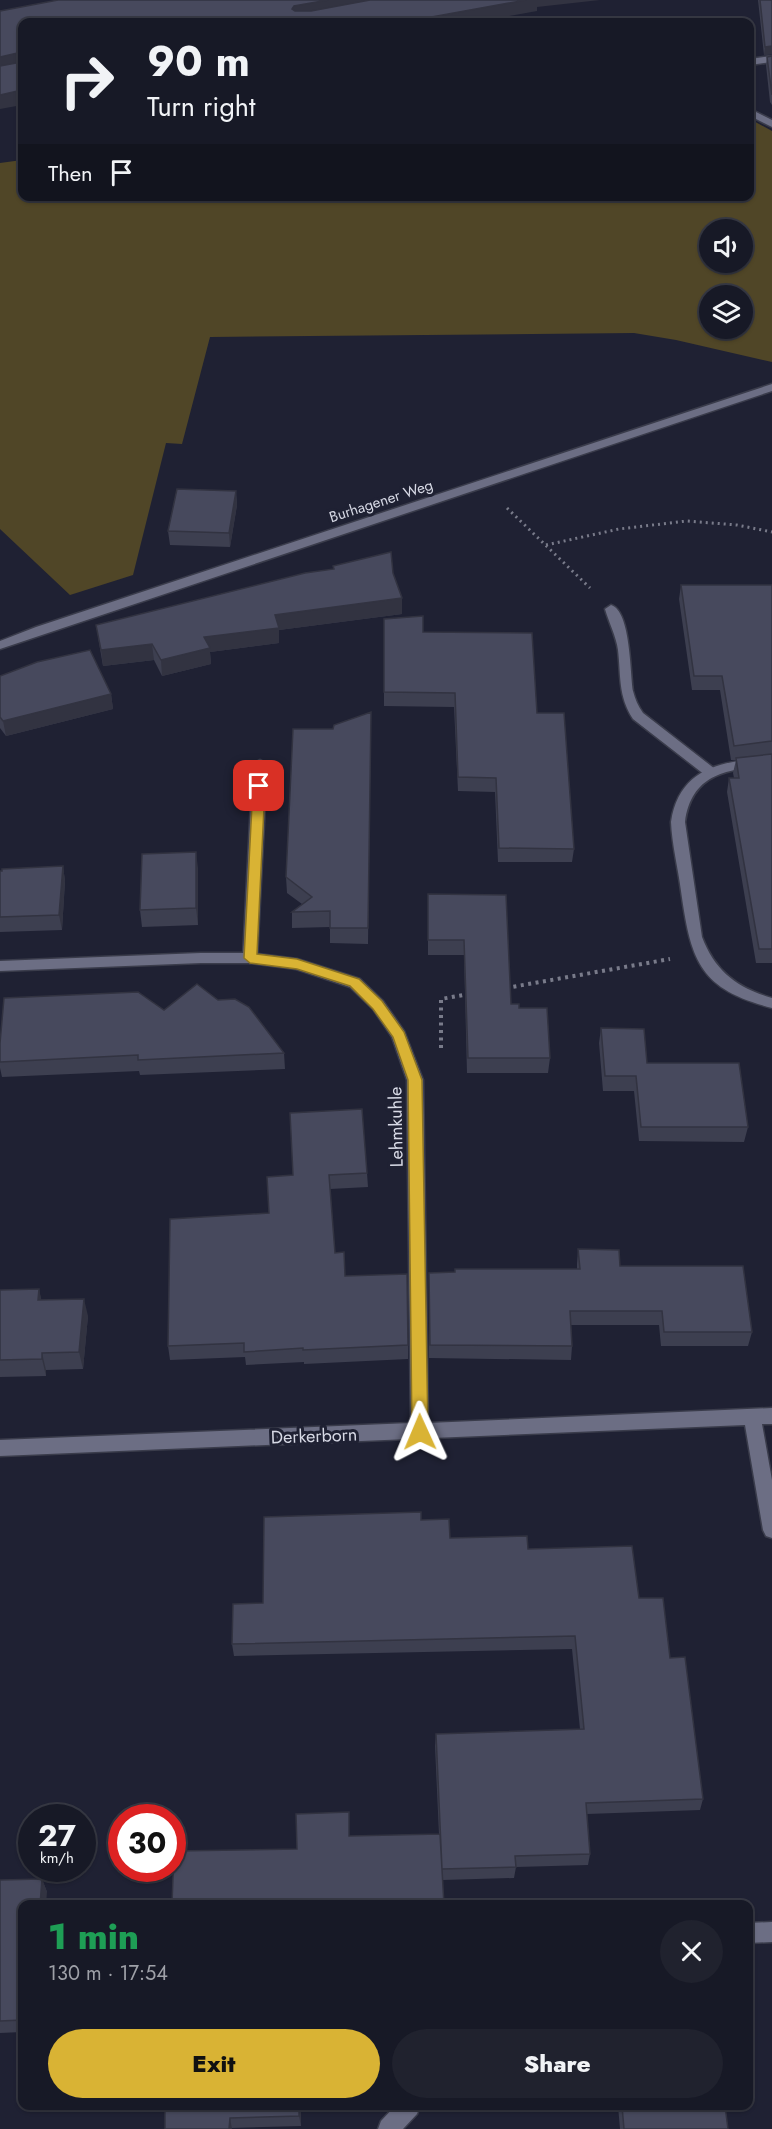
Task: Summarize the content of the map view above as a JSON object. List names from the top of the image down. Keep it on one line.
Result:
{"streets":{"street":["Burhagener Weg","Lehmkuhle","Derkerborn"]},"crossings":[["Lehmkuhle","Derkerborn"]],"page":{"turn":["90 m","Turn right"],"then":"Then","speed":"27 km/h","limit":"30","heading":["1 min","130 m · 17:54"],"buttons":["Exit","Share"]}}
